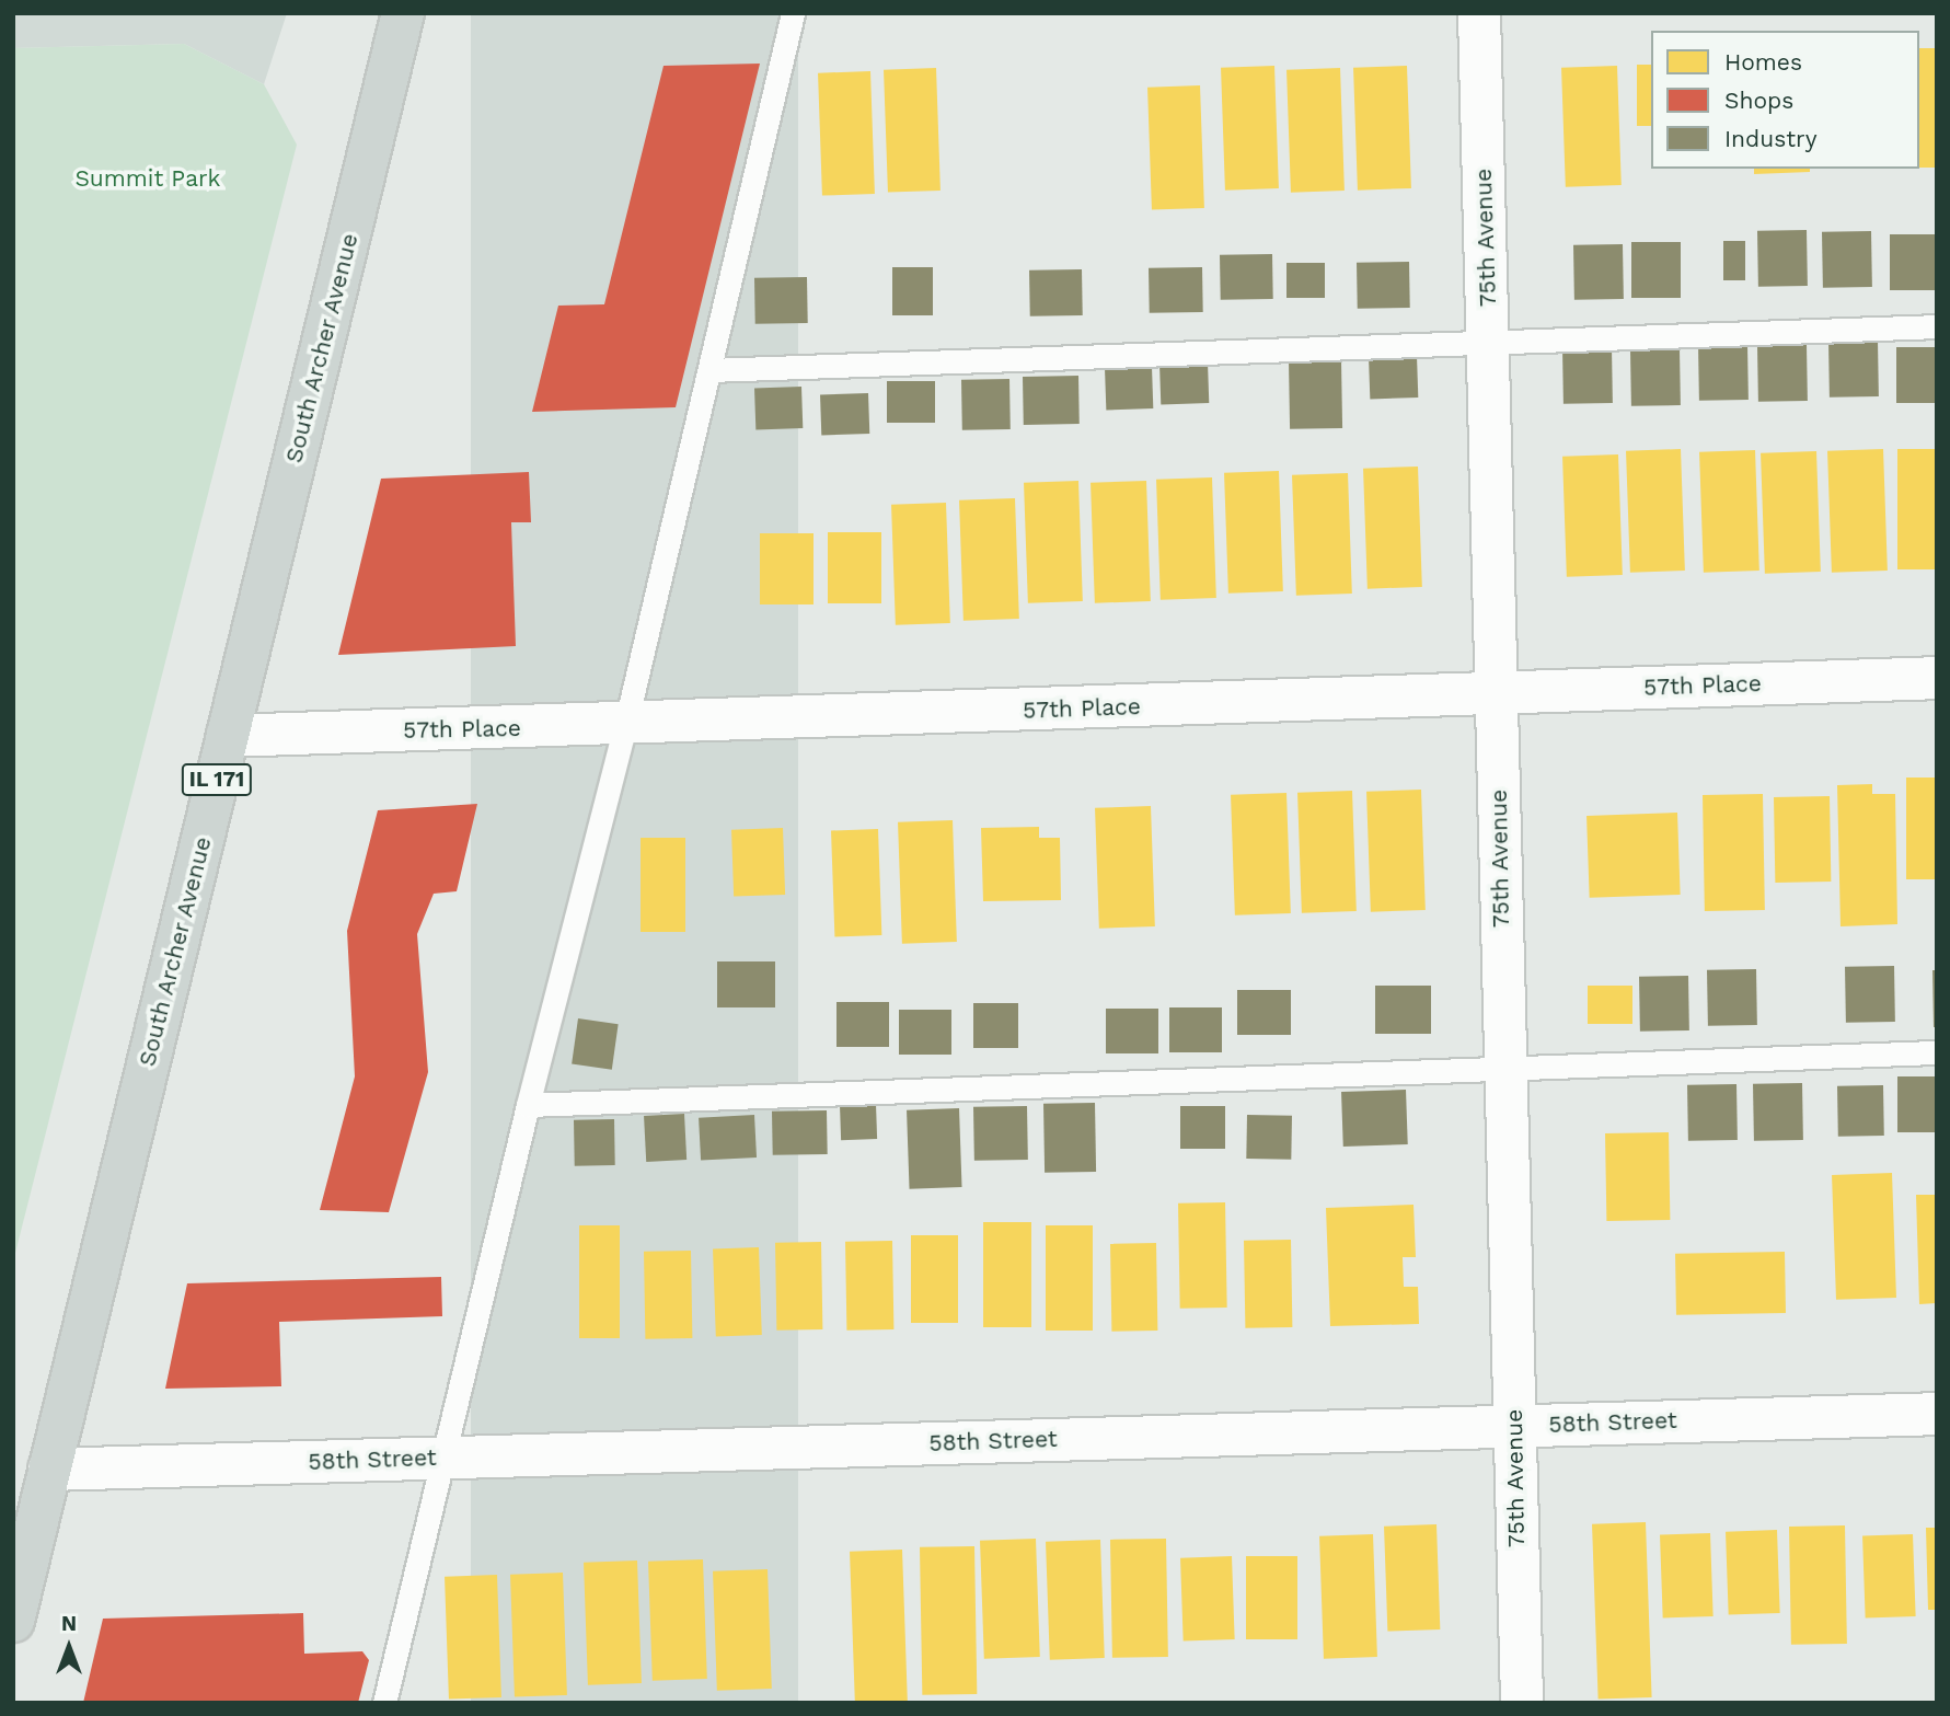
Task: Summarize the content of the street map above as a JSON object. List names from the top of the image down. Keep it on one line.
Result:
{"streets":{"main road":["South Archer Avenue","IL 171"],"street":["75th Avenue","57th Place","58th Street"]},"crossings":[["75th Avenue","57th Place"],["75th Avenue","58th Street"],["South Archer Avenue","57th Place"],["South Archer Avenue","58th Street"]],"parks":["Summit Park"],"legend":["Homes","Shops","Industry"],"north":"top"}
